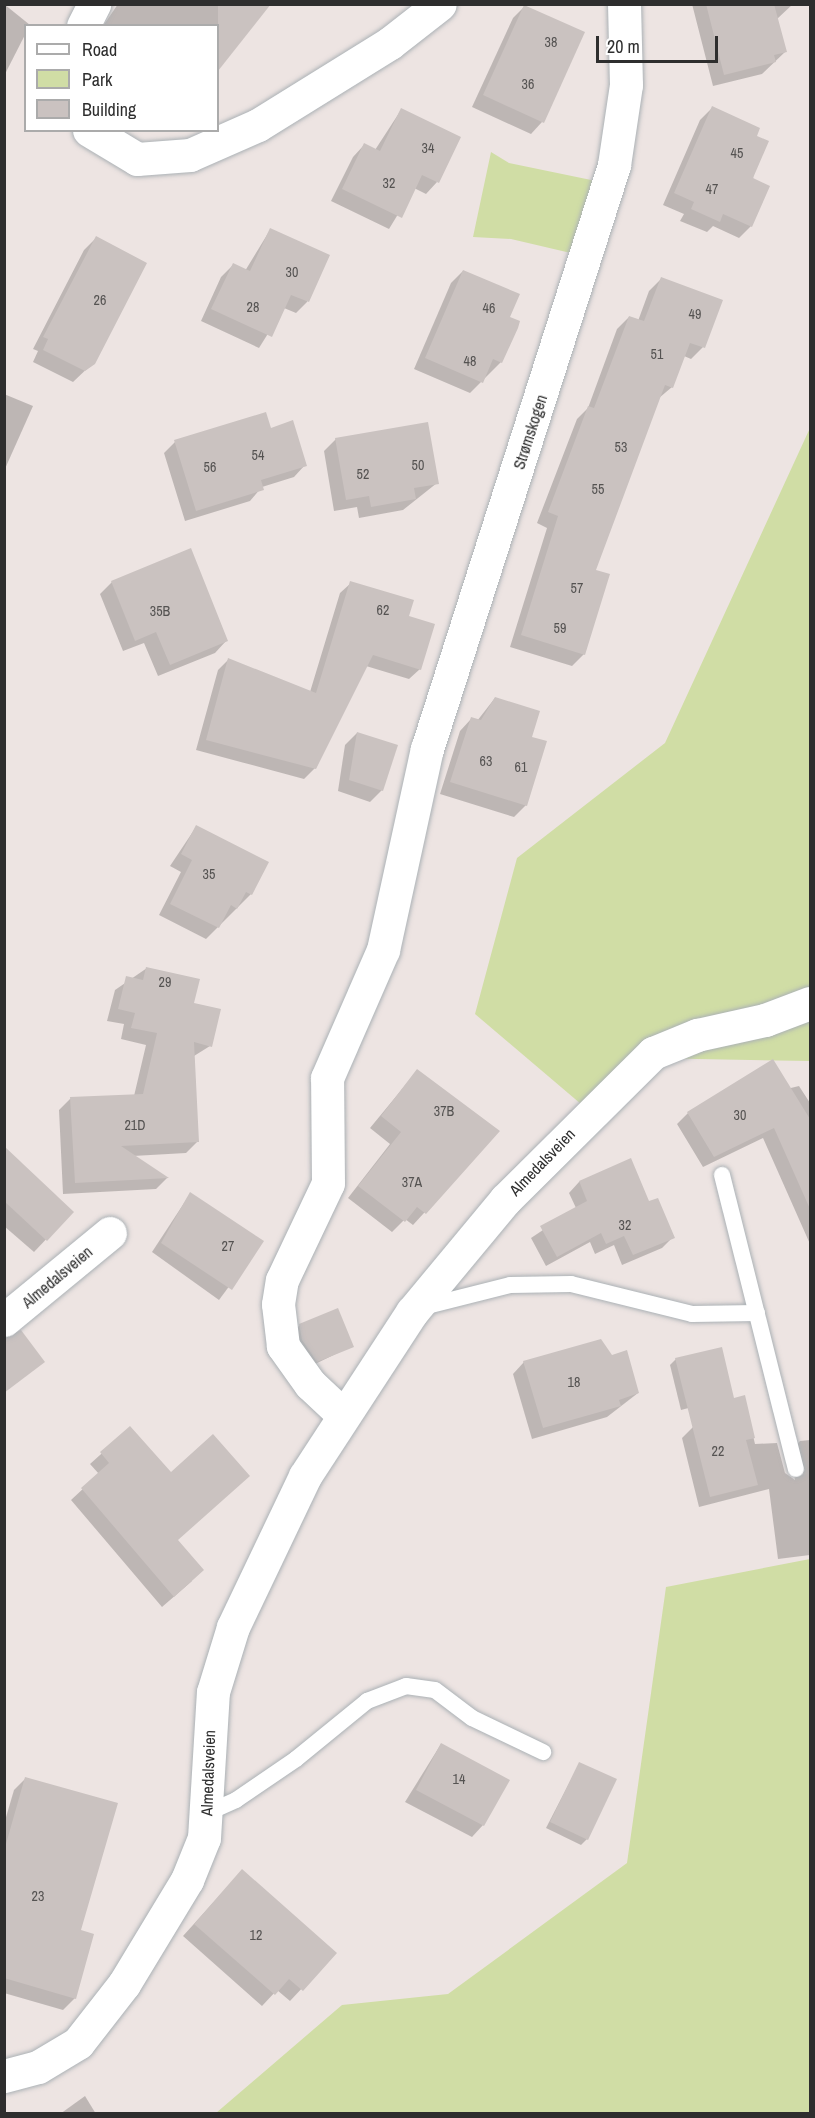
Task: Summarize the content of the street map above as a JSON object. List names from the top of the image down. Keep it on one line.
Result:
{"streets":{"street":["Strømskogen","Almedalsveien"]},"crossings":[["Strømskogen","Almedalsveien"]],"house_numbers":["38","36","34","45","32","47","30","26","28","46","49","51","48","53","54","50","56","52","55","57","62","35B","59","63","61","35","29","37B","30","21D","37A","32","27","18","22","14","23","12"],"legend":["Road","Park","Building"],"scale_bar":"20 m"}
